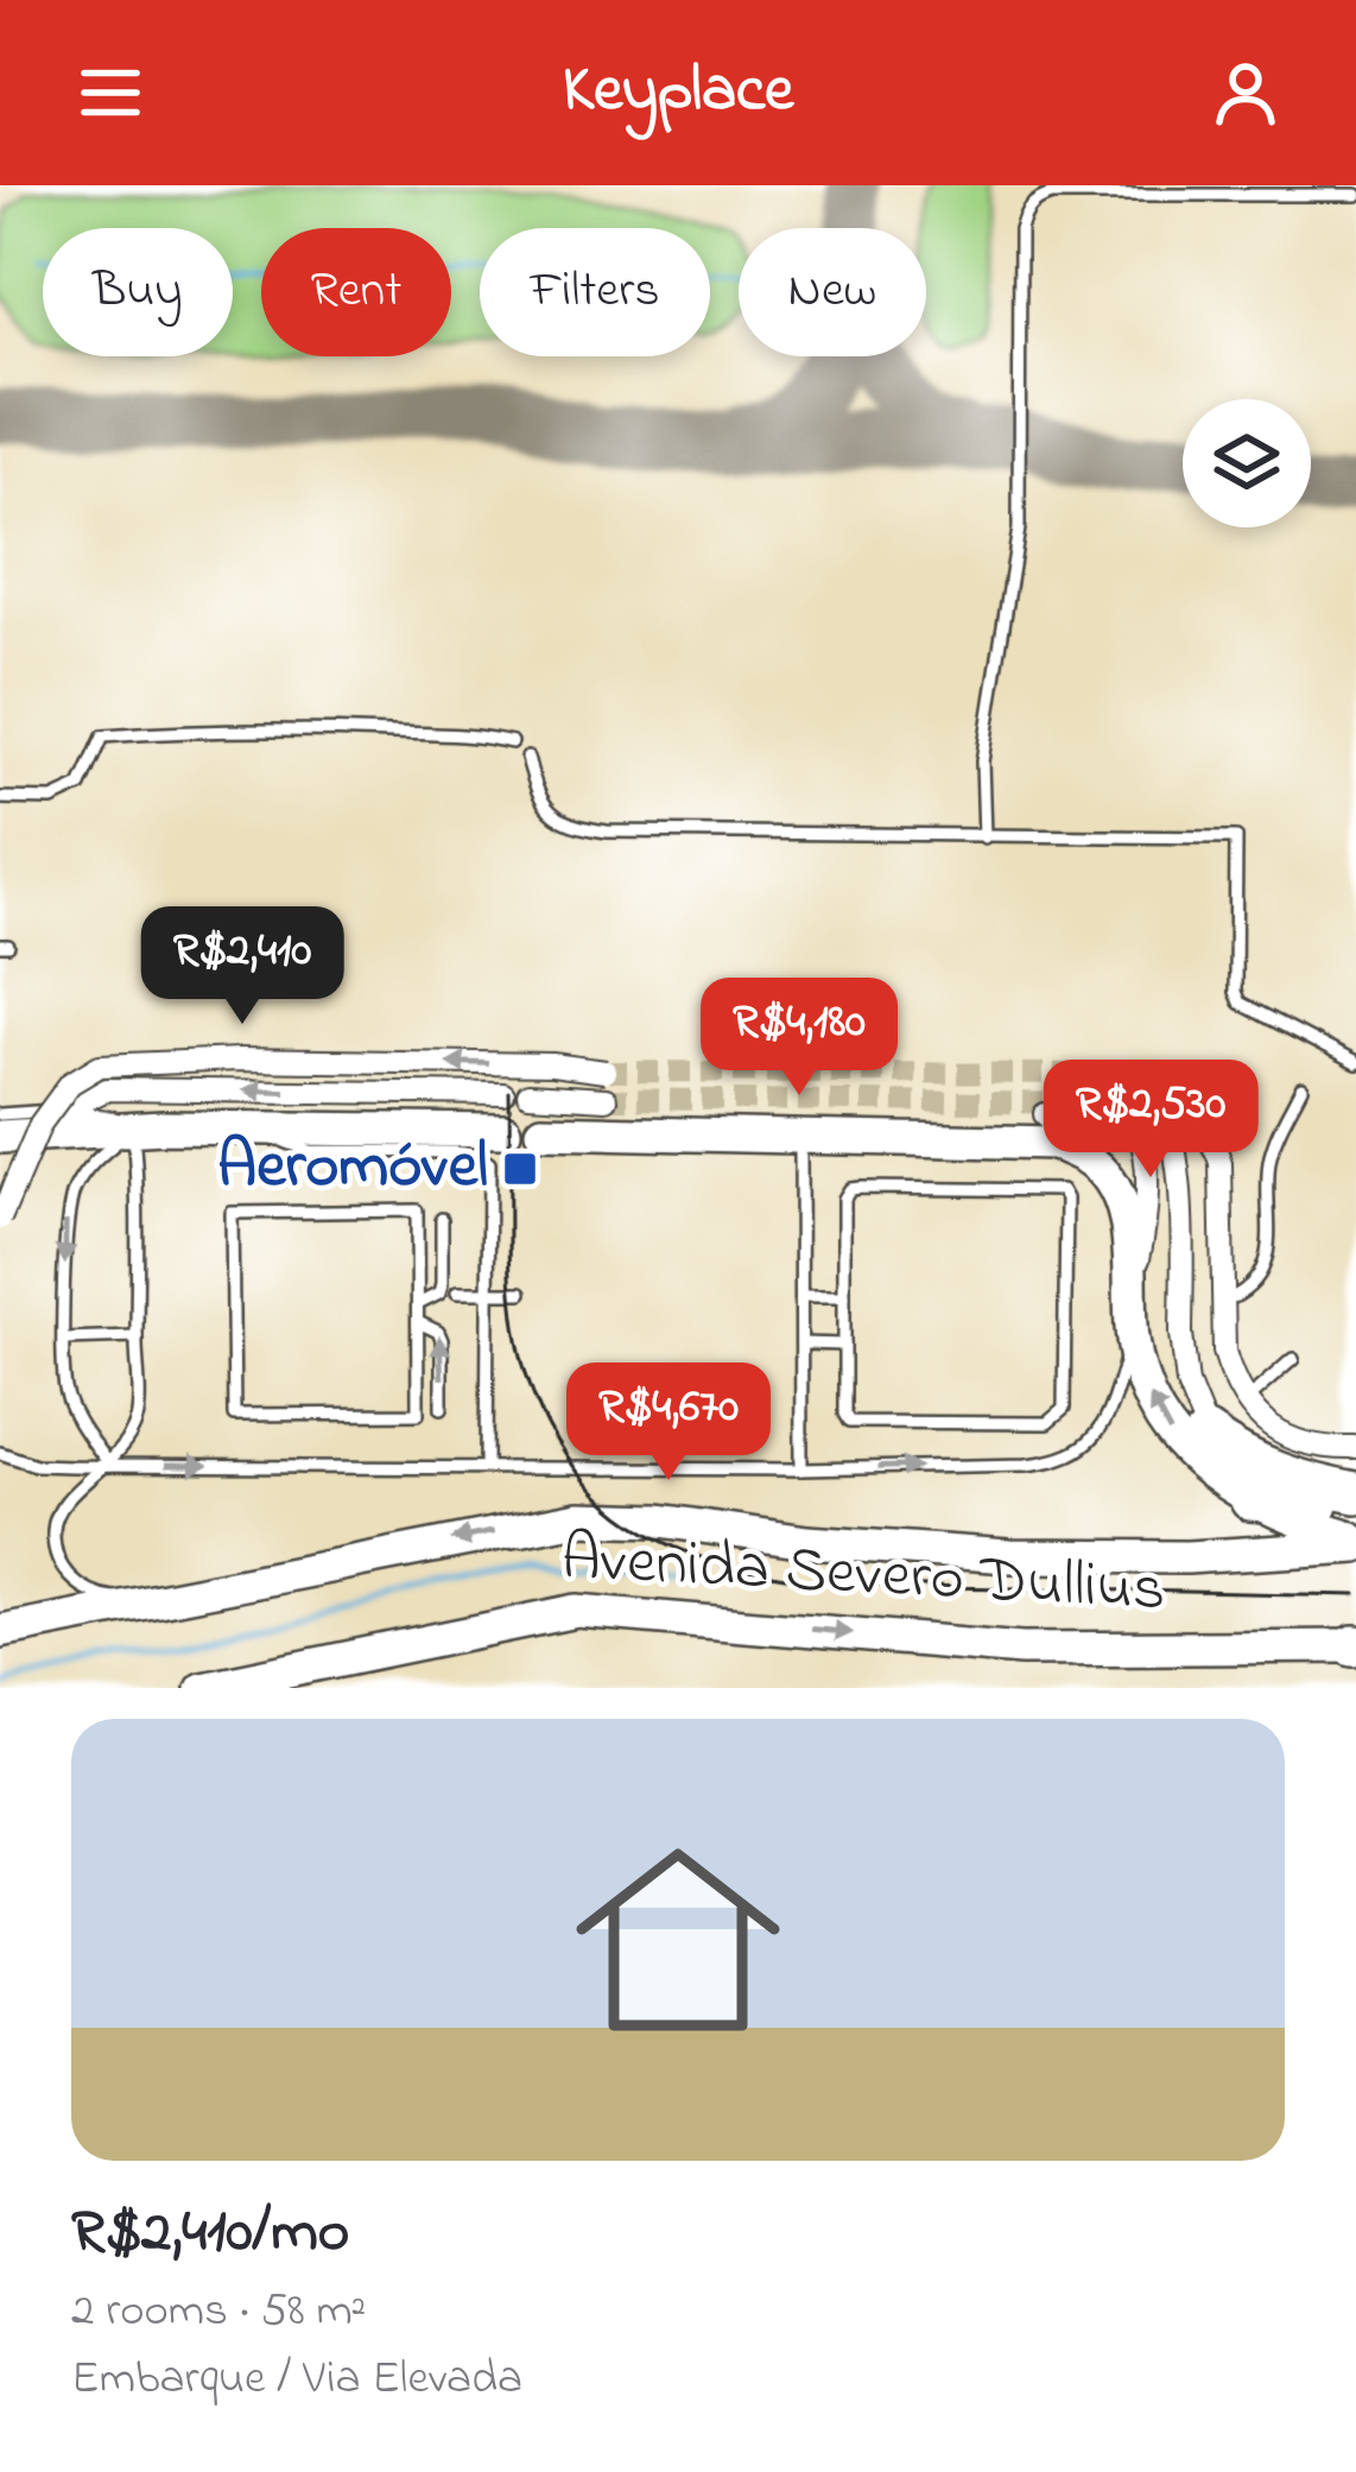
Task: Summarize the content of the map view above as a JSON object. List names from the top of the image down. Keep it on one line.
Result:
{"streets":{"main road":["Avenida Severo Dullius"]},"places":{"transit":["Aeromóvel"]},"page":{"header":"Keyplace","chip":["Buy","Rent","Filters","New"],"price":["R$2,410","R$4,180","R$2,530","R$4,670"],"list":[{"name":"R$2,410/mo","note":"2 rooms · 58 m² · Embarque / Via Elevada"}]}}
